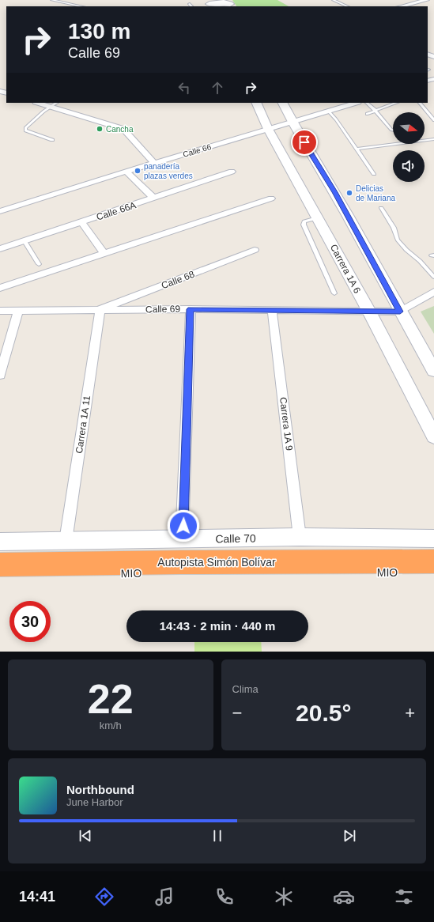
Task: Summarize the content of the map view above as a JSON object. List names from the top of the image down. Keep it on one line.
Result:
{"streets":{"highway":["Autopista Simón Bolívar"],"street":["Calle 66","Calle 66A","Carrera 1A 6","Calle 68","Calle 69","Carrera 1A 9","Carrera 1A 11","Calle 70"]},"crossings":[["Calle 66","Carrera 1A 6"],["Carrera 1A 6","Calle 69"],["Calle 68","Calle 69"],["Calle 68","Carrera 1A 11"],["Calle 69","Carrera 1A 9"],["Calle 69","Carrera 1A 11"],["Carrera 1A 9","Calle 70"],["Carrera 1A 11","Calle 70"]],"places":["Cancha","panadería plazas verdes","Delicias de Mariana"],"north":"right","page":{"turn":["130 m","Calle 69"],"limit":"30","trip":"14:43 · 2 min · 440 m","tile":[["22","km/h"],"Clima"],"heat":["−","20.5°","+"],"song":["Northbound","June Harbor"],"tabs":"14:41"}}
